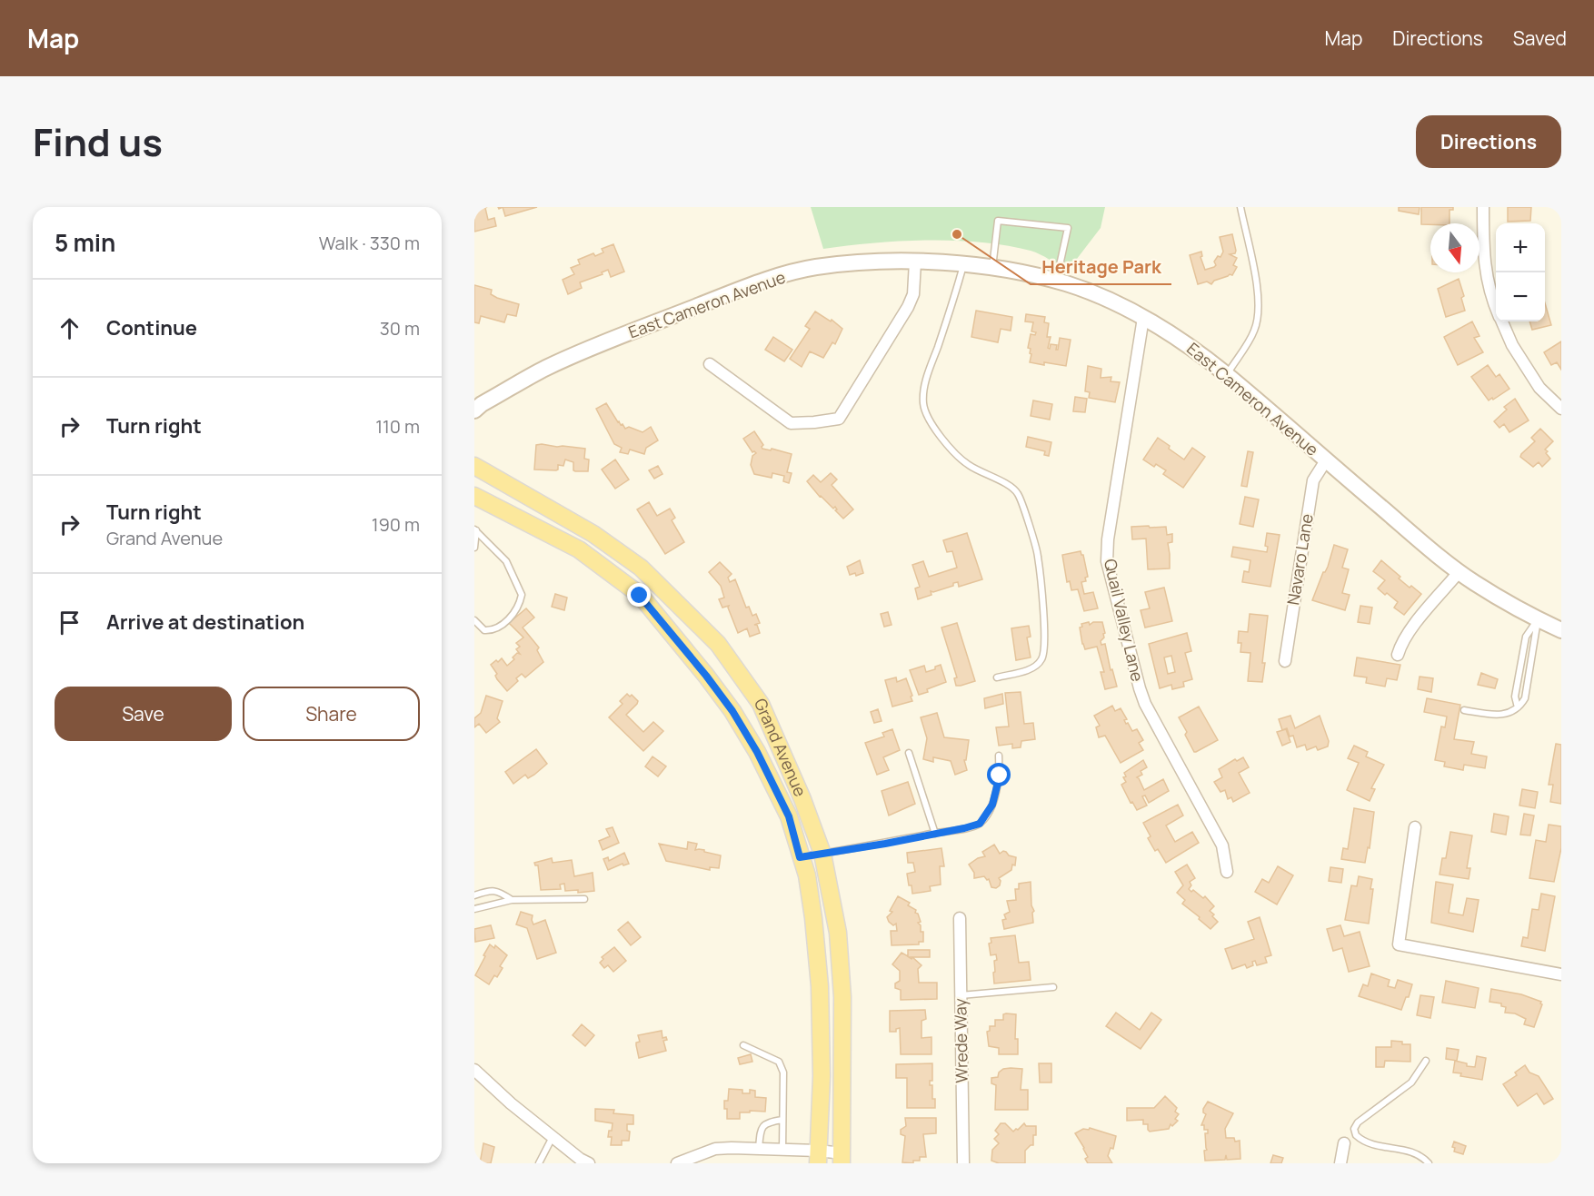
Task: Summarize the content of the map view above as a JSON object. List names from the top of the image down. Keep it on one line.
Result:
{"streets":{"main road":["East Cameron Avenue","Grand Avenue"],"street":["Navaro Lane","Quail Valley Lane","Wrede Way"]},"crossings":[["East Cameron Avenue","Navaro Lane"],["East Cameron Avenue","Quail Valley Lane"]],"places":["Heritage Park"],"north":"bottom","page":{"header":"Map","nav":["Map","Directions","Saved"],"title":"Find us","buttons":["Directions",["Save","Share"]],"heading":["5 min","Walk · 330 m"],"map_buttons":["+","−"],"list":[["Continue","30 m"],["Turn right","110 m"],["Turn right","Grand Avenue","190 m"],"Arrive at destination"]}}
